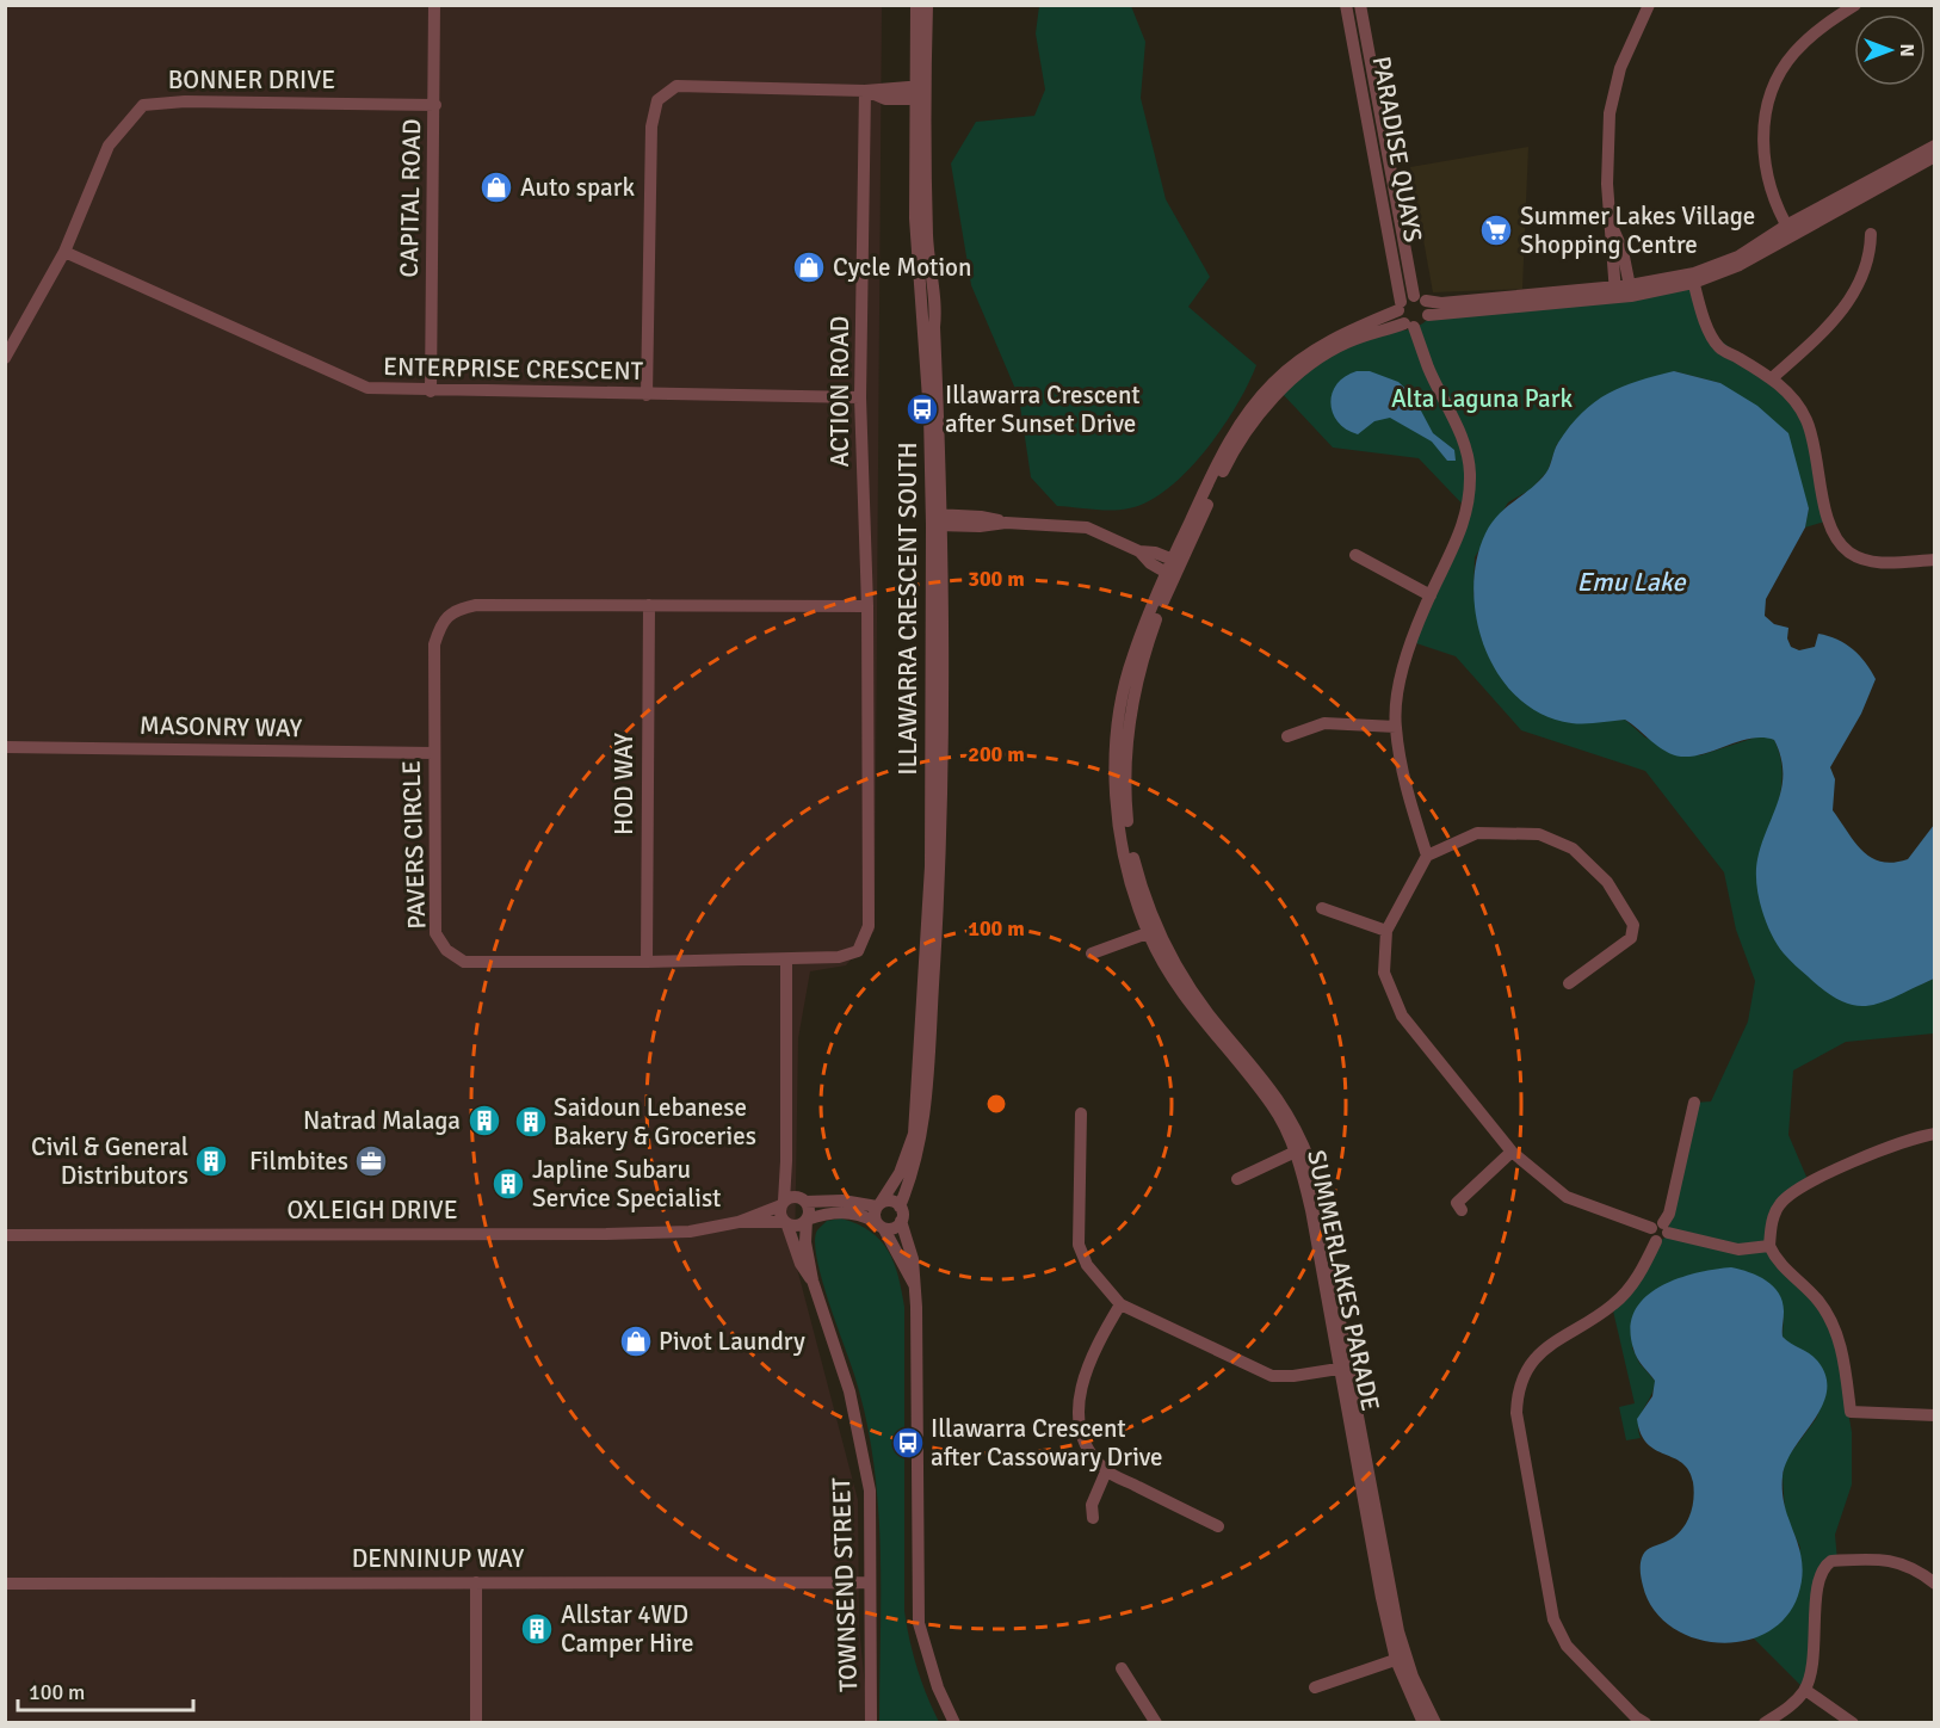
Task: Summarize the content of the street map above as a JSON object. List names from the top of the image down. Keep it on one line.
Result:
{"streets":{"street":["BONNER DRIVE","PARADISE QUAYS","CAPITAL ROAD","ENTERPRISE CRESCENT","ACTION ROAD","ILLAWARRA CRESCENT SOUTH","MASONRY WAY","HOD WAY","PAVERS CIRCLE","OXLEIGH DRIVE","SUMMERLAKES PARADE","DENNINUP WAY","TOWNSEND STREET"]},"crossings":[["BONNER DRIVE","CAPITAL ROAD"],["BONNER DRIVE","ENTERPRISE CRESCENT"],["PARADISE QUAYS","SUMMERLAKES PARADE"],["CAPITAL ROAD","ENTERPRISE CRESCENT"],["ENTERPRISE CRESCENT","ACTION ROAD"],["ACTION ROAD","PAVERS CIRCLE"],["MASONRY WAY","PAVERS CIRCLE"],["HOD WAY","PAVERS CIRCLE"],["OXLEIGH DRIVE","TOWNSEND STREET"],["DENNINUP WAY","TOWNSEND STREET"]],"water":["Emu Lake"],"parks":["Alta Laguna Park"],"places":{"shop":["Auto spark","Cycle Motion","Pivot Laundry"],"supermarket":["Summer Lakes Village Shopping Centre"],"bus stop":["Illawarra Crescent after Sunset Drive","Illawarra Crescent after Cassowary Drive"],"building":["Natrad Malaga","Saidoun Lebanese Bakery & Groceries","Civil & General Distributors","Japline Subaru Service Specialist","Allstar 4WD Camper Hire"],"office":["Filmbites"]},"scale_bar":"100 m","north":"right","rings":["300 m","200 m","100 m"]}
